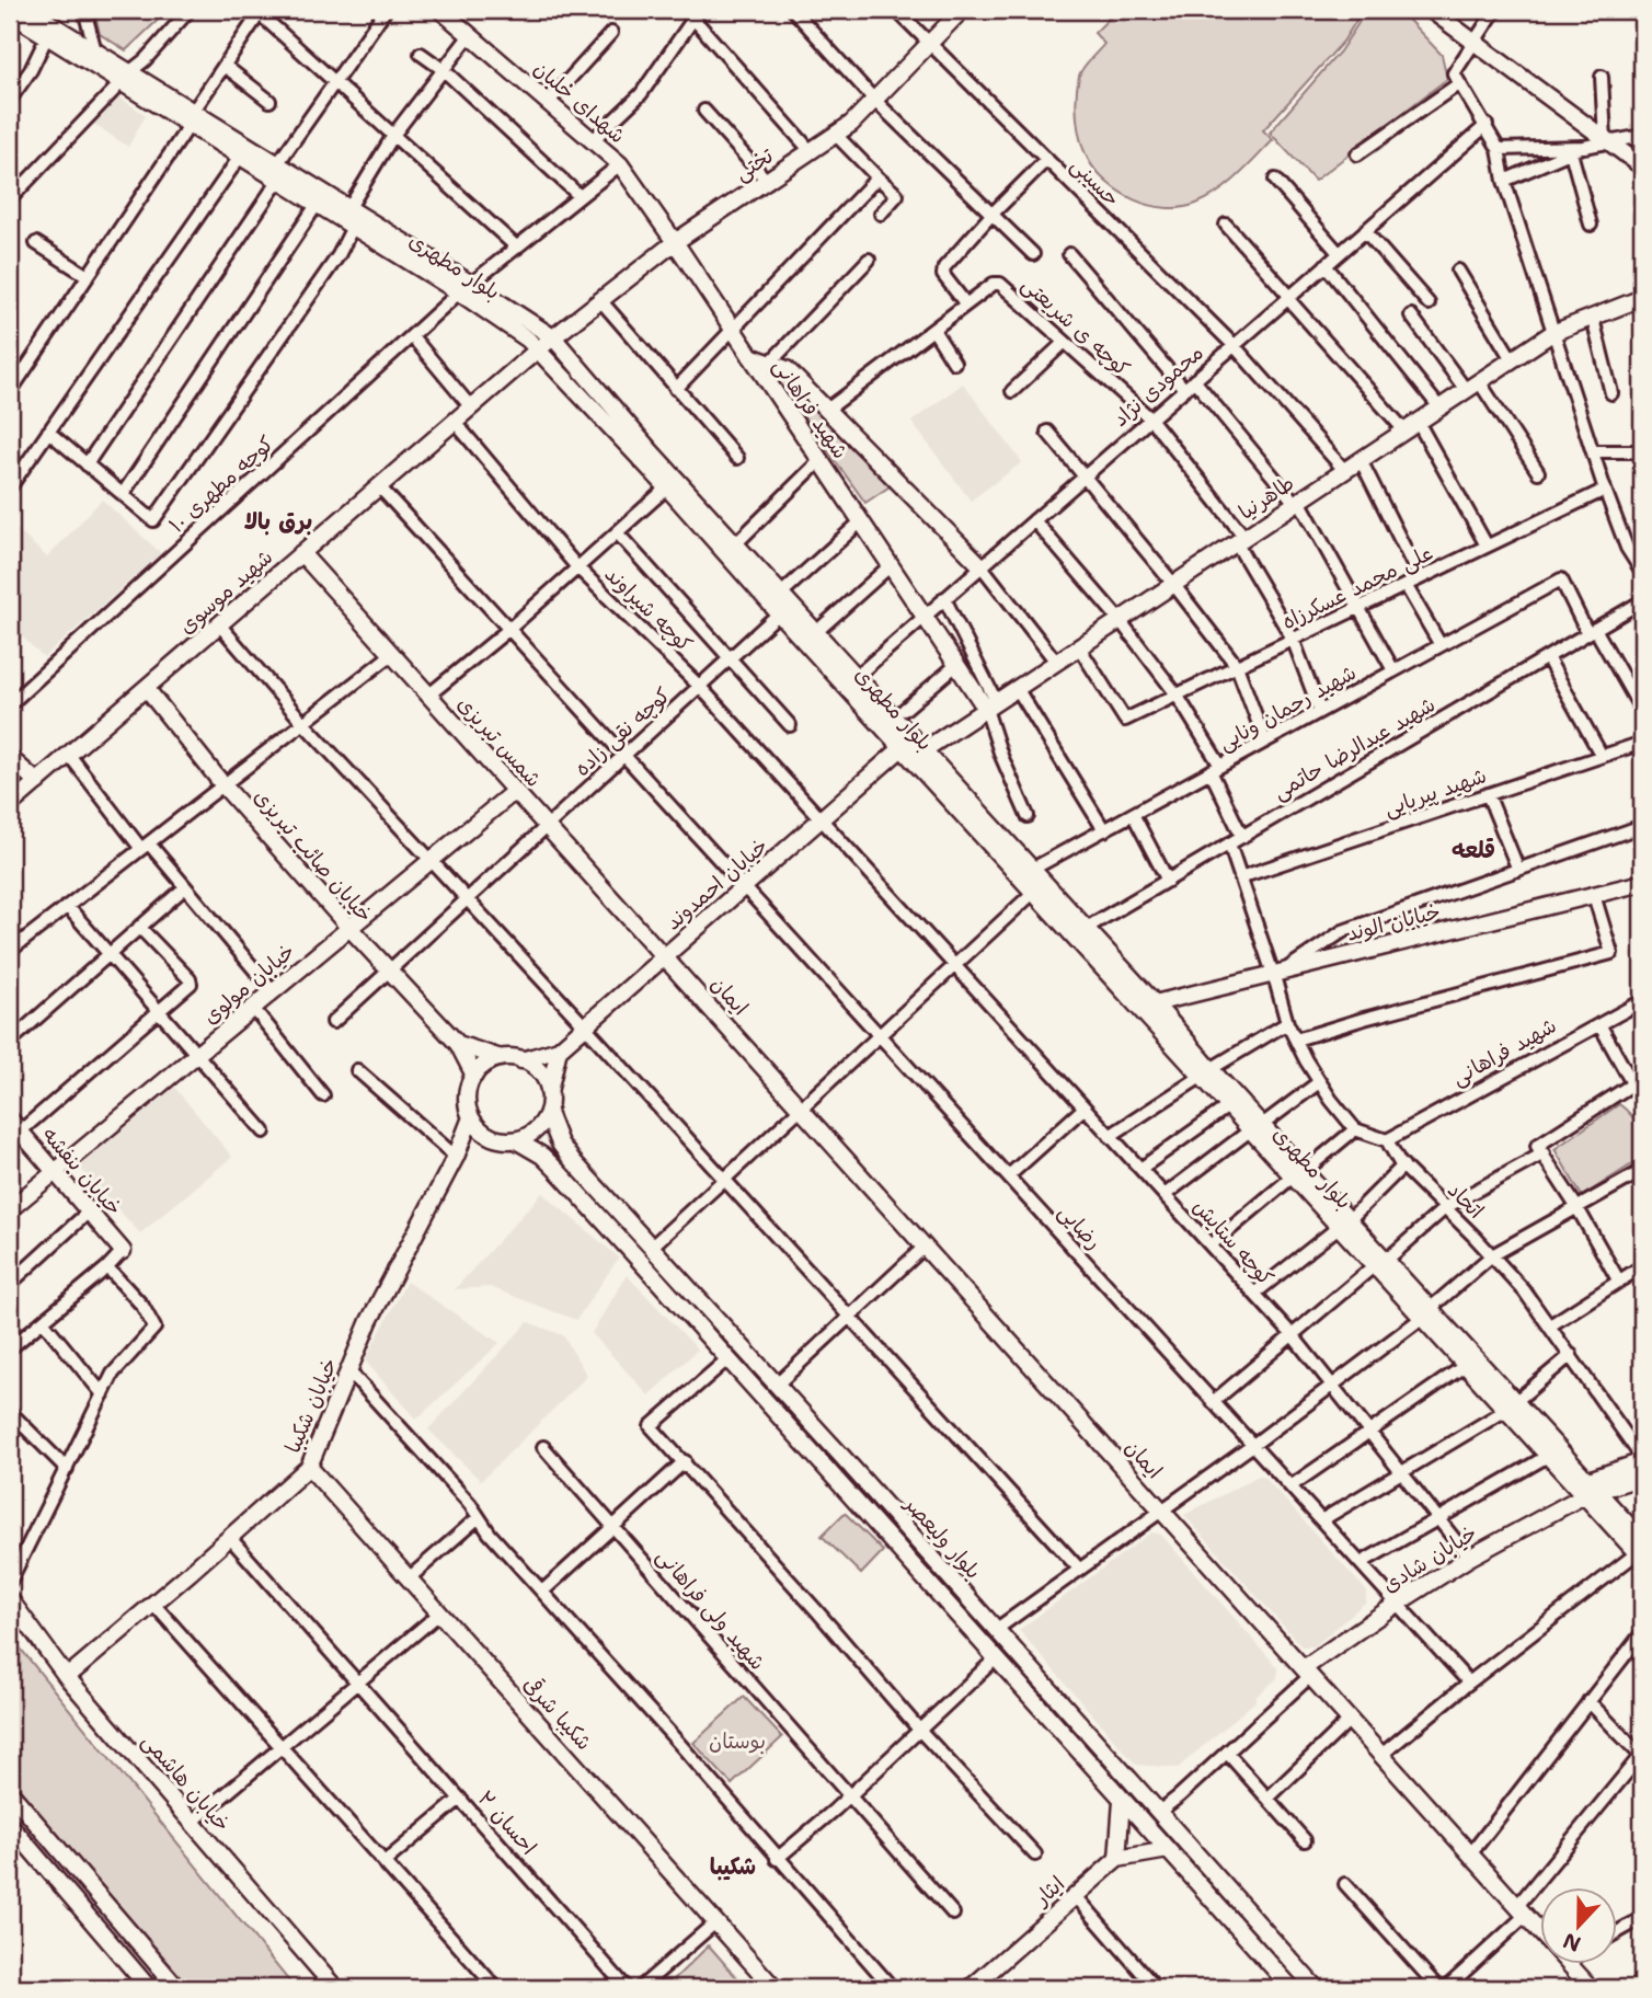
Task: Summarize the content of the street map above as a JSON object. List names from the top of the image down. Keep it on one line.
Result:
{"streets":{"main road":["شهدای خلبان","تختی","بلوار مطهری","شهید فراهانی","طاهرنیا","شهید موسوی","شمس تبریزی","خیابان صائب تبریزی","خیابان احمدوند","خیابان الوند","خیابان مولوی","ایمان","خیابان بنفشه","خیابان شکیبا","بلوار ولیعصر","خیابان شادی","شکیبا شرقی","خیابان هاشمی","ایثار"],"street":["حسینی","کوچه ی شریعتی","محمودی نژاد","کوچه مطهری ۱۰","علی محمد عسکرزاه","کوچه شیراوند","شهید رحمان ونایی","کوچه نقی زاده","شهید عبدالرضا حاتمی","شهید پیریایی","اتحاد","رضایی","کوچه ستایش","شهید ولی فراهانی","احسان ۲"]},"crossings":[["شهدای خلبان","تختی"],["شهدای خلبان","شهید فراهانی"],["شهدای خلبان","کوچه مطهری ۱۰"],["تختی","حسینی"],["تختی","بلوار مطهری"],["تختی","شهید موسوی"],["حسینی","محمودی نژاد"],["حسینی","طاهرنیا"],["بلوار مطهری","محمودی نژاد"],["بلوار مطهری","کوچه مطهری ۱۰"],["بلوار مطهری","طاهرنیا"],["بلوار مطهری","شهید موسوی"],["بلوار مطهری","شهید رحمان ونایی"],["بلوار مطهری","کوچه نقی زاده"],["بلوار مطهری","شهید عبدالرضا حاتمی"],["بلوار مطهری","خیابان احمدوند"],["بلوار مطهری","خیابان الوند"],["بلوار مطهری","خیابان شادی"],["کوچه ی شریعتی","محمودی نژاد"],["کوچه ی شریعتی","شهید فراهانی"],["کوچه ی شریعتی","طاهرنیا"],["کوچه ی شریعتی","علی محمد عسکرزاه"],["کوچه ی شریعتی","شهید رحمان ونایی"],["محمودی نژاد","شهید فراهانی"],["شهید فراهانی","طاهرنیا"],["شهید فراهانی","اتحاد"],["طاهرنیا","علی محمد عسکرزاه"],["شهید موسوی","کوچه شیراوند"],["شهید موسوی","شمس تبریزی"],["شهید موسوی","خیابان صائب تبریزی"],["شهید موسوی","رضایی"],["کوچه شیراوند","کوچه نقی زاده"],["کوچه شیراوند","خیابان احمدوند"],["کوچه شیراوند","کوچه ستایش"],["شهید رحمان ونایی","شهید عبدالرضا حاتمی"],["کوچه نقی زاده","شمس تبریزی"],["کوچه نقی زاده","خیابان صائب تبریزی"],["کوچه نقی زاده","رضایی"],["شمس تبریزی","خیابان احمدوند"],["شمس تبریزی","خیابان مولوی"],["شمس تبریزی","ایمان"],["خیابان صائب تبریزی","خیابان مولوی"],["خیابان احمدوند","ایمان"],["خیابان احمدوند","رضایی"],["خیابان مولوی","خیابان بنفشه"],["ایمان","خیابان شادی"],["رضایی","خیابان شادی"],["کوچه ستایش","خیابان شادی"],["خیابان شکیبا","بلوار ولیعصر"],["خیابان شکیبا","شکیبا شرقی"],["خیابان شکیبا","خیابان هاشمی"],["خیابان شکیبا","احسان ۲"]],"districts":["برق بالا","قلعه","شکیبا"],"parks":["بوستان"],"north":"bottom"}
